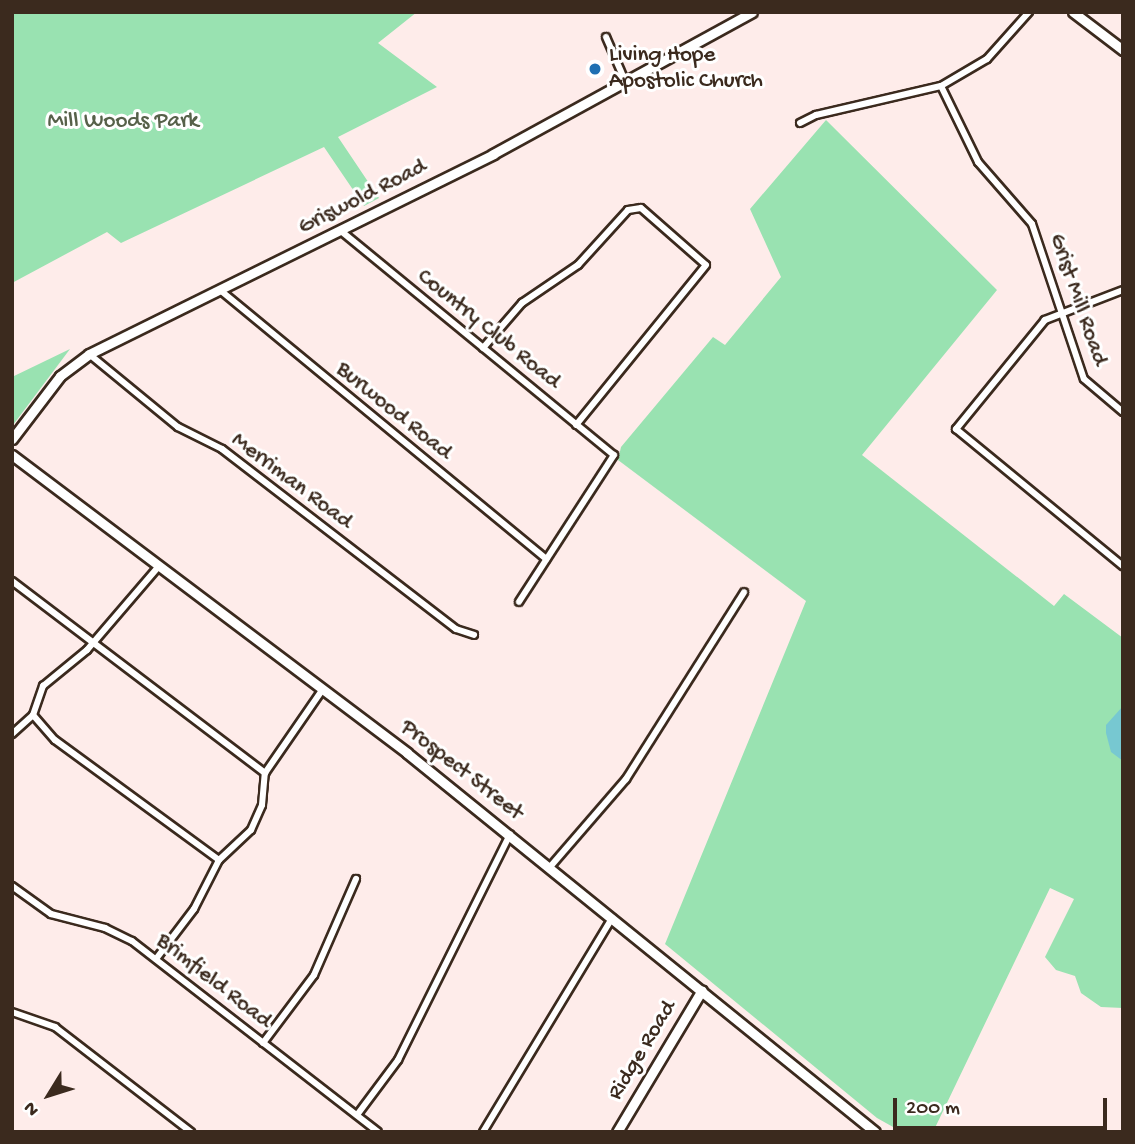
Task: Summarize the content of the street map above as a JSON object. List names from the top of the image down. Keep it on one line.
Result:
{"streets":{"main road":["Griswold Road","Prospect Street","Ridge Road"],"street":["Grist Mill Road","Country Club Road","Burwood Road","Merriman Road","Brimfield Road"]},"crossings":[["Griswold Road","Country Club Road"],["Griswold Road","Burwood Road"],["Griswold Road","Merriman Road"],["Country Club Road","Burwood Road"],["Prospect Street","Ridge Road"]],"parks":["Mill Woods Park"],"places":["Living Hope Apostolic Church"],"scale_bar":"200 m","north":"bottom left"}
